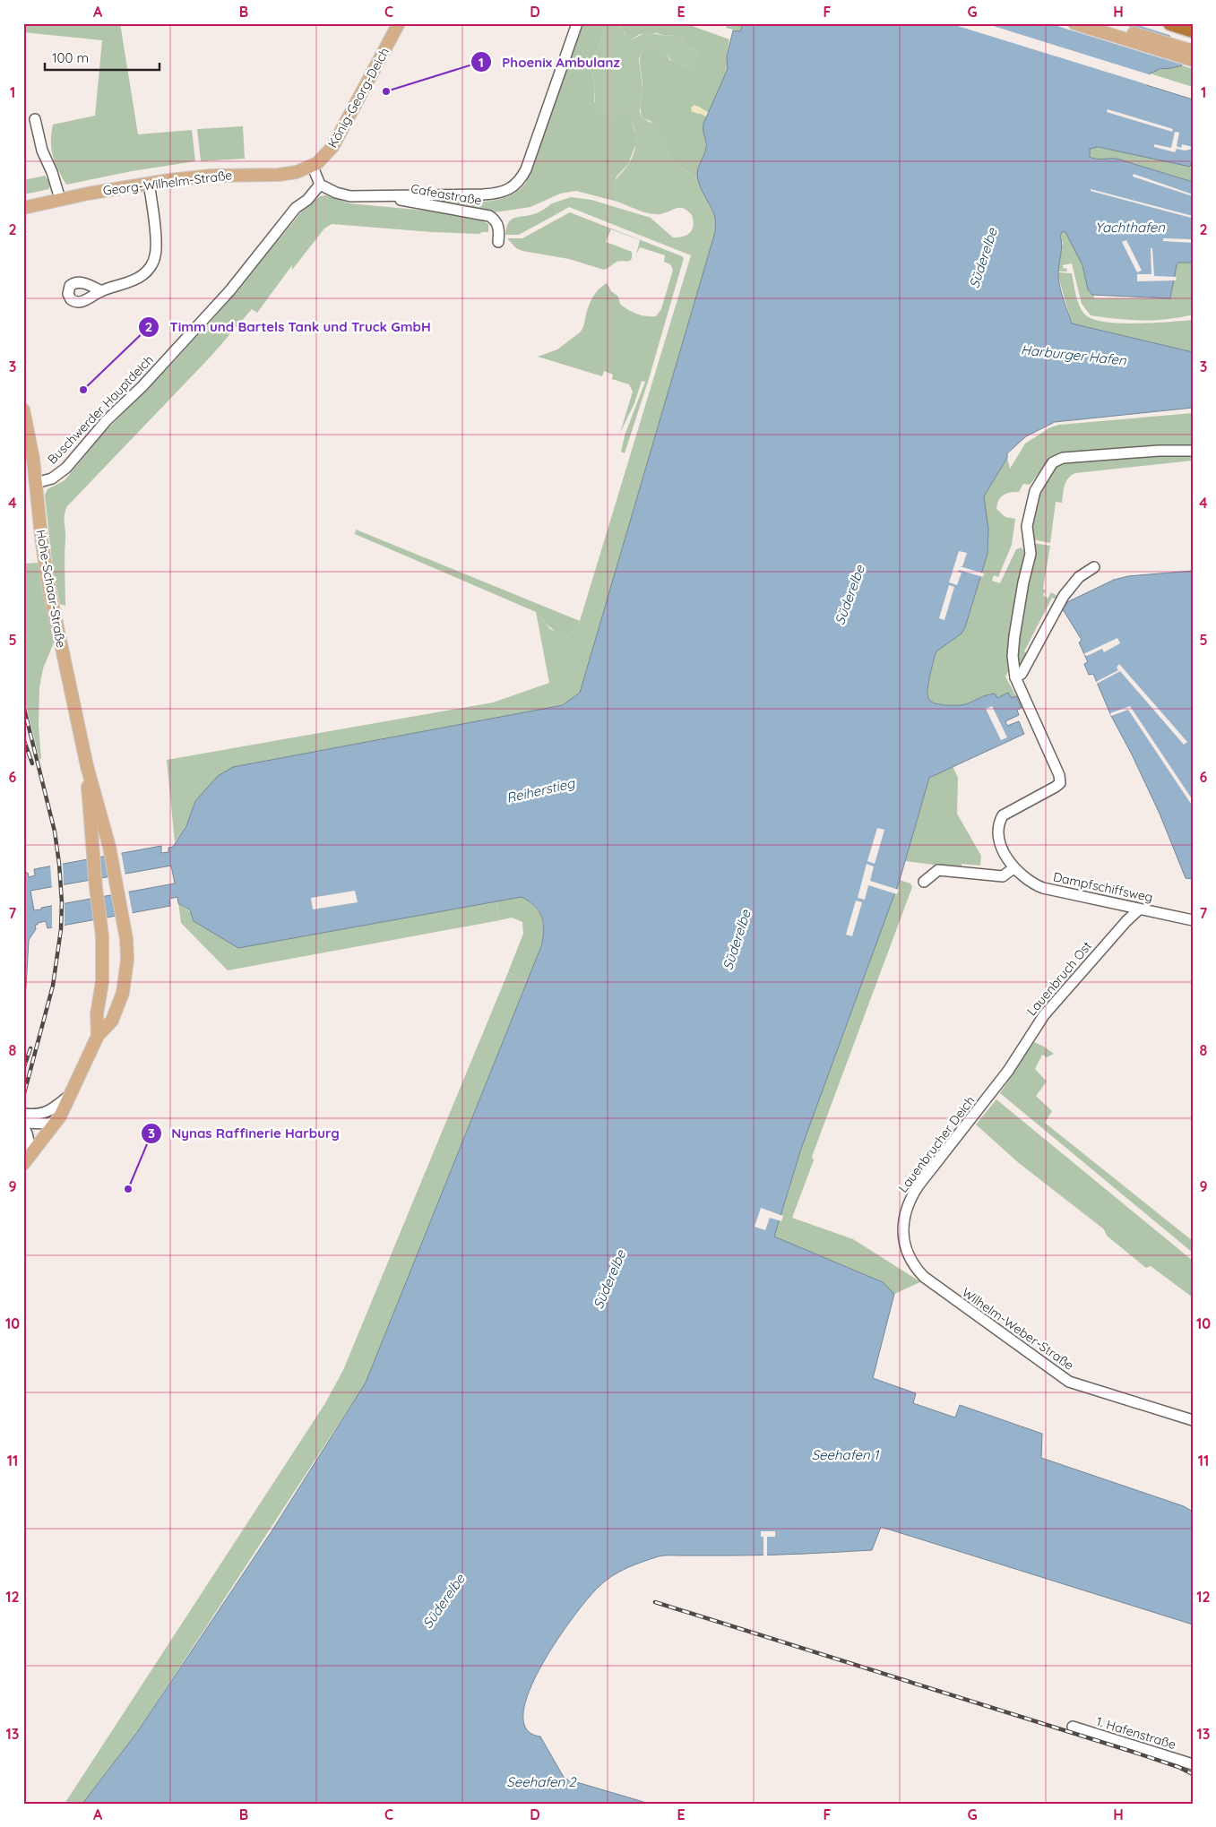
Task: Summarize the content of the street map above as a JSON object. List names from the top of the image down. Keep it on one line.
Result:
{"streets":{"main road":["König-Georg-Deich","Georg-Wilhelm-Straße","Hohe-Schaar-Straße"],"street":["Cafeastraße","Buschwerder Hauptdeich","Dampfschiffsweg","Lauenbruch Ost","Lauenbrucher Deich","Wilhelm-Weber-Straße","1. Hafenstraße"]},"crossings":[["König-Georg-Deich","Georg-Wilhelm-Straße"],["Buschwerder Hauptdeich","Hohe-Schaar-Straße"],["Dampfschiffsweg","Lauenbruch Ost"],["Lauenbruch Ost","Lauenbrucher Deich"],["Lauenbrucher Deich","Wilhelm-Weber-Straße"]],"water":["Yachthafen","Süderelbe","Harburger Hafen","Reiherstieg","Seehafen 1","Seehafen 2"],"places":["Phoenix Ambulanz","Timm und Bartels Tank und Truck GmbH","Nynas Raffinerie Harburg"],"scale_bar":"100 m","grid":{"columns":["A","B","C","D","E","F","G","H"],"rows":["1","2","3","4","5","6","7","8","9","10","11","12","13"]}}
